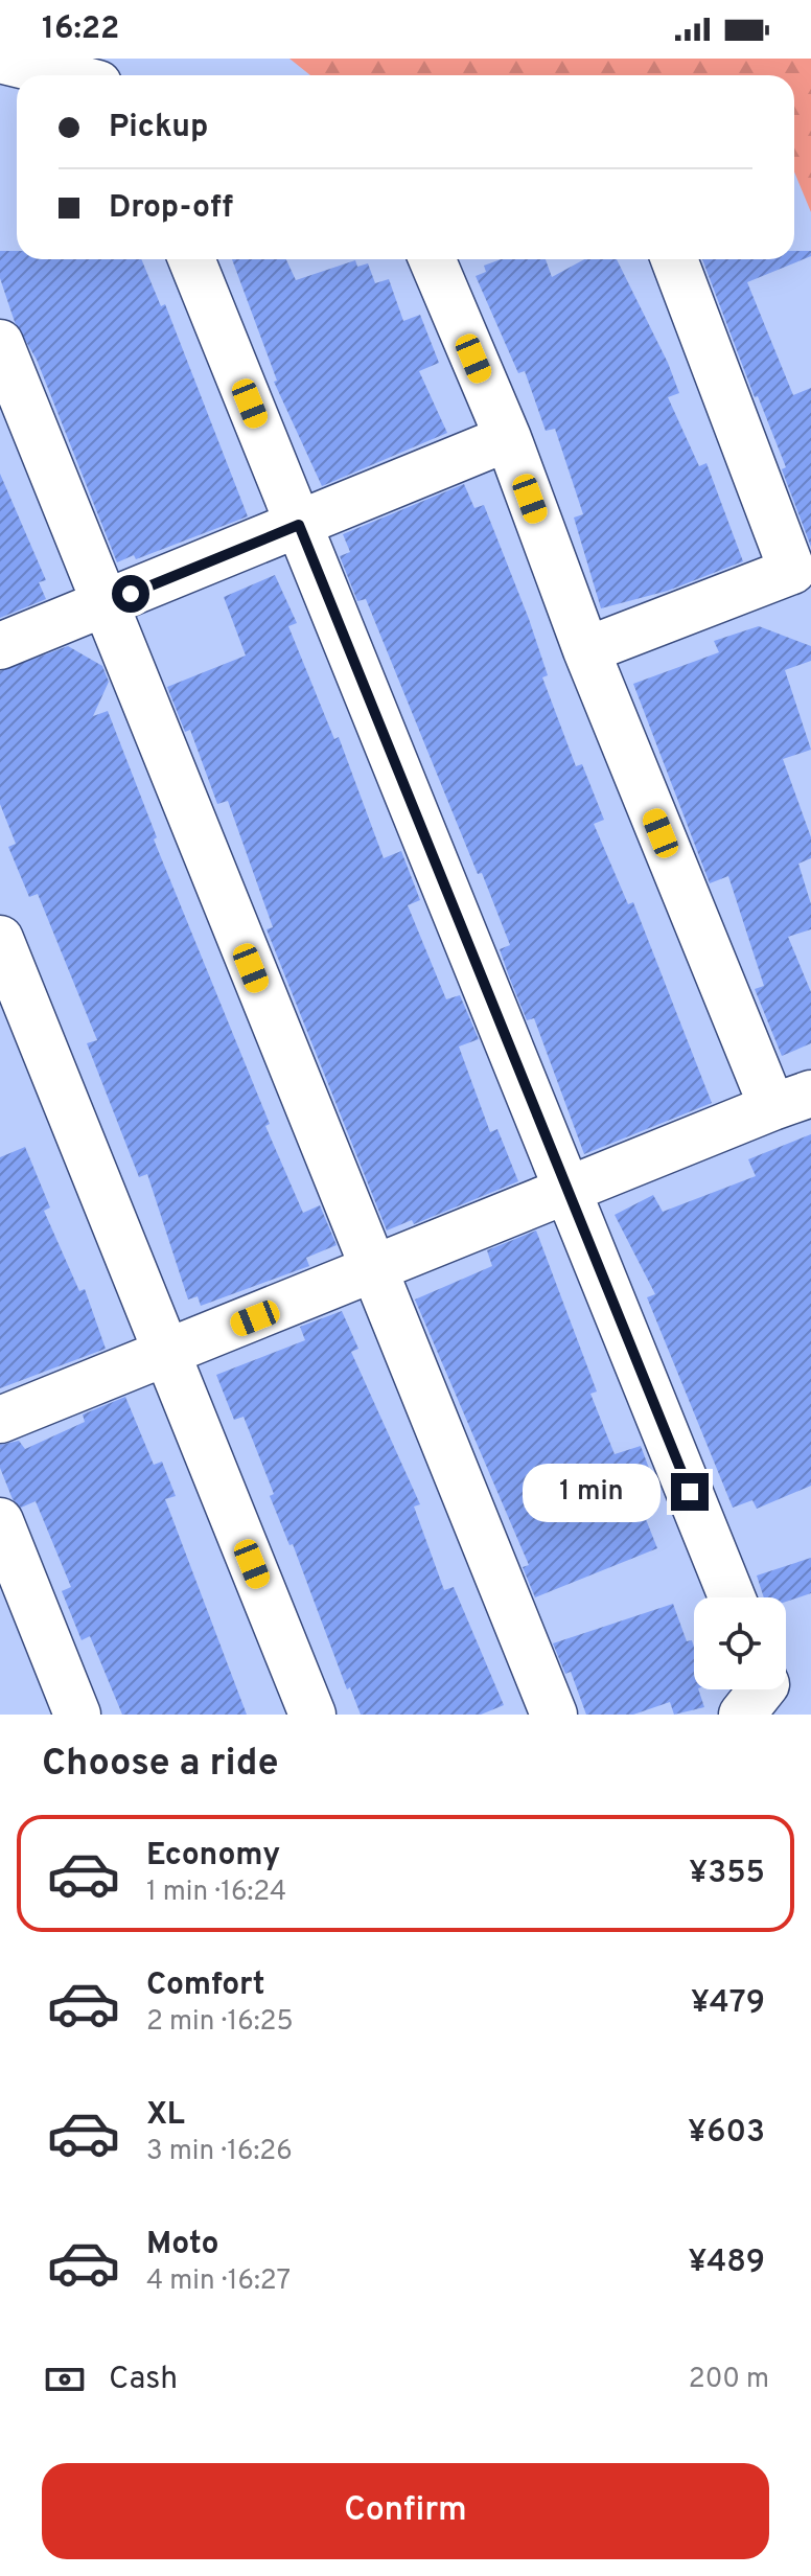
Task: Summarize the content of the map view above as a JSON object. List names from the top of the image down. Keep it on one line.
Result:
{"page":{"status":"16:22","banner":["Pickup","Drop-off"],"bubble":"1 min","heading":"Choose a ride","list":[{"name":"Economy","note":"1 min · 16:24","value":"¥355"},{"name":"Comfort","note":"2 min · 16:25","value":"¥479"},{"name":"XL","note":"3 min · 16:26","value":"¥603"},{"name":"Moto","note":"4 min · 16:27","value":"¥489"}],"pay":["Cash","200 m"],"buttons":"Confirm"}}
